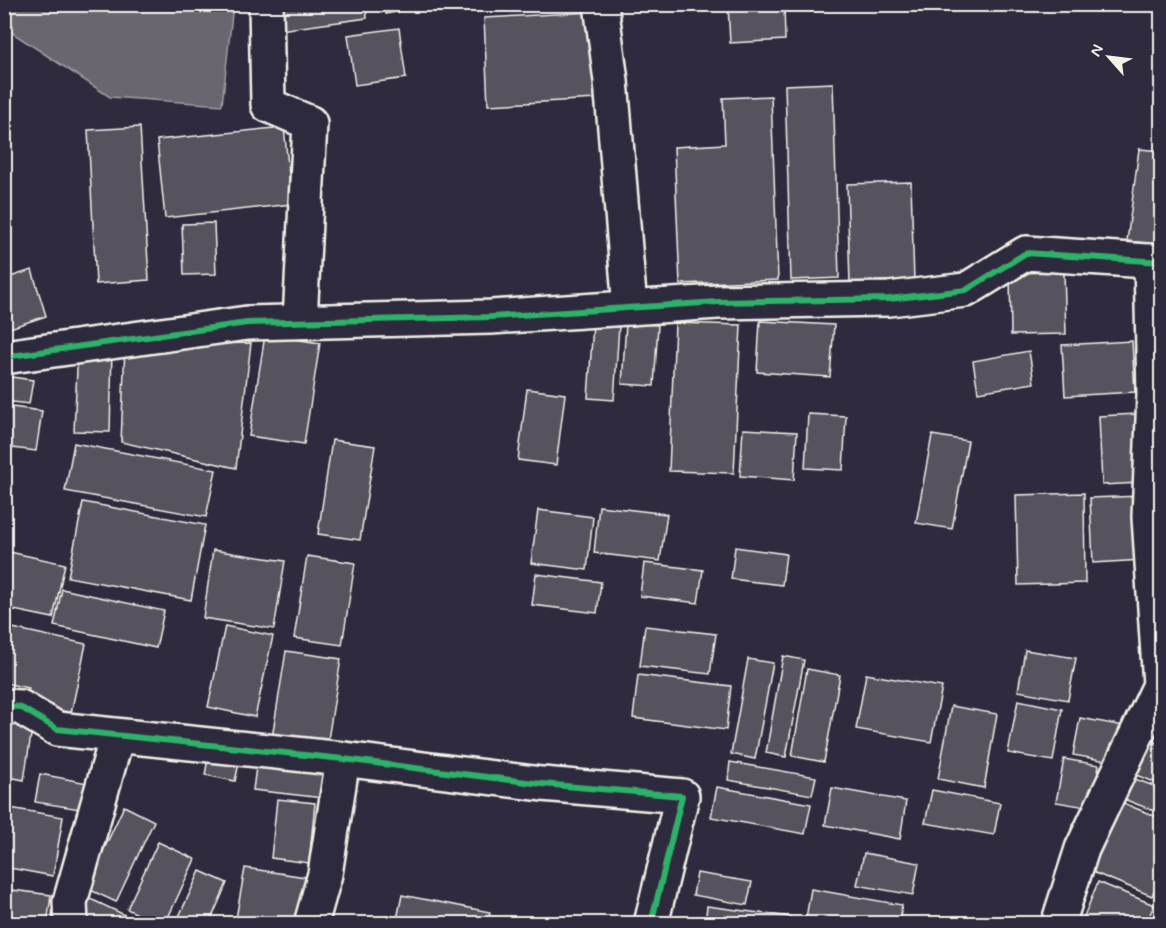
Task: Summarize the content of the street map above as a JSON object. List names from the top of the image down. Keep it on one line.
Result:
{"north":"top left"}
